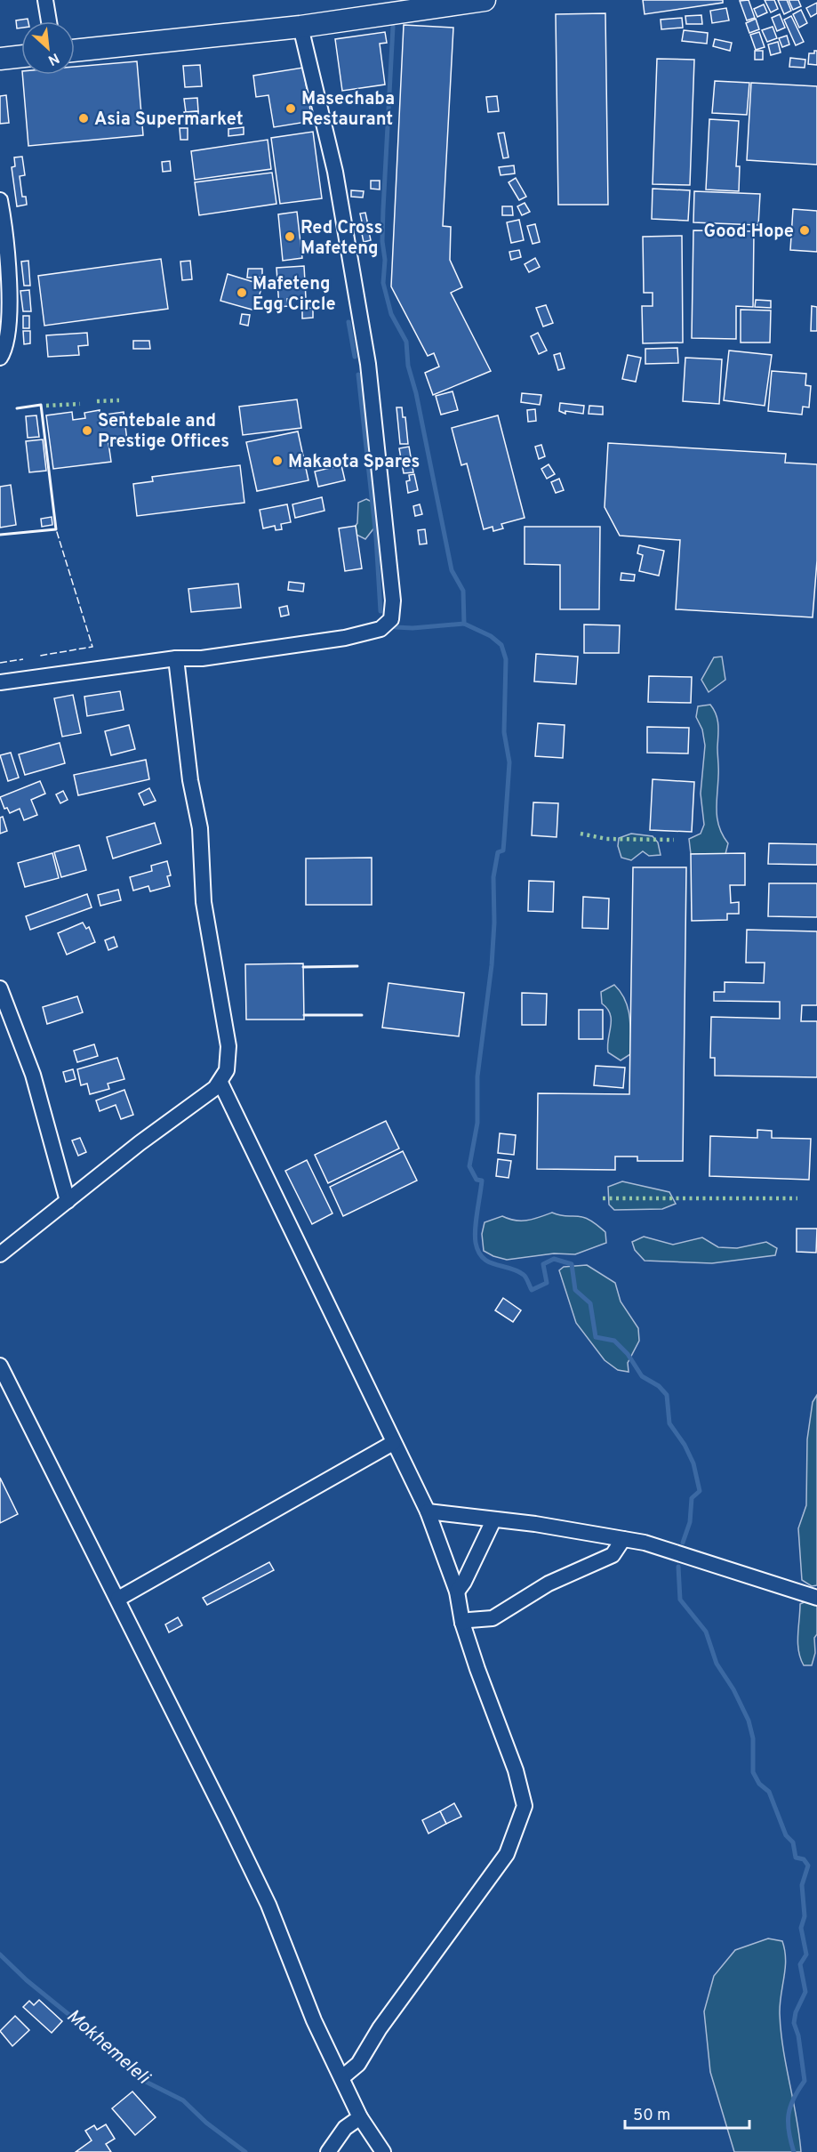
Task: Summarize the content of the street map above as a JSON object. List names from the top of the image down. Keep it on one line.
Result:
{"water":["Mokhemeleli"],"places":["Masechaba Restaurant","Asia Supermarket","Good Hope","Red Cross Mafeteng","Mafeteng Egg Circle","Sentebale and Prestige Offices","Makaota Spares"],"scale_bar":"50 m","north":"bottom right"}
